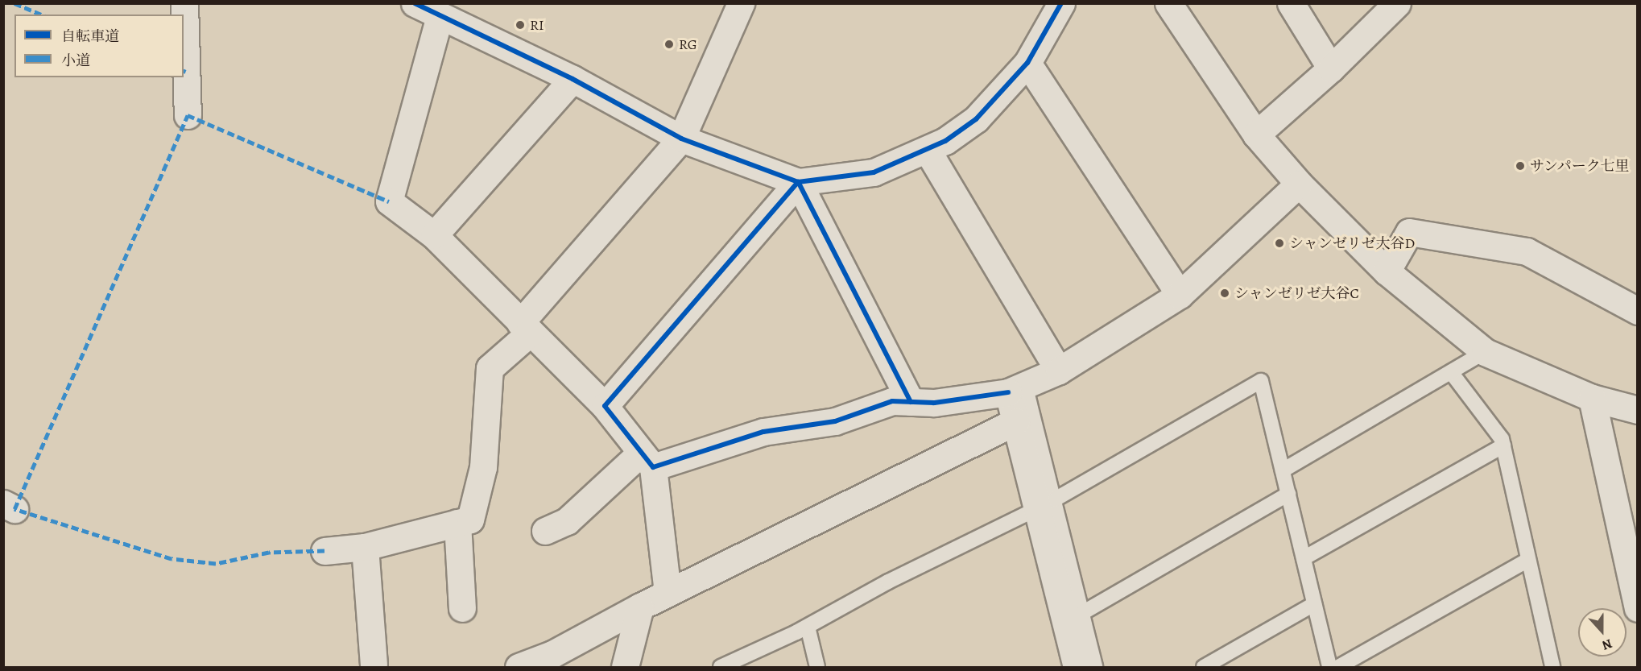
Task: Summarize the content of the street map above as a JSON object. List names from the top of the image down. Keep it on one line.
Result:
{"places":["RI","RG","サンパーク七里","シャンゼリゼ大谷D","シャンゼリゼ大谷C"],"legend":["自転車道","小道"],"north":"bottom"}
